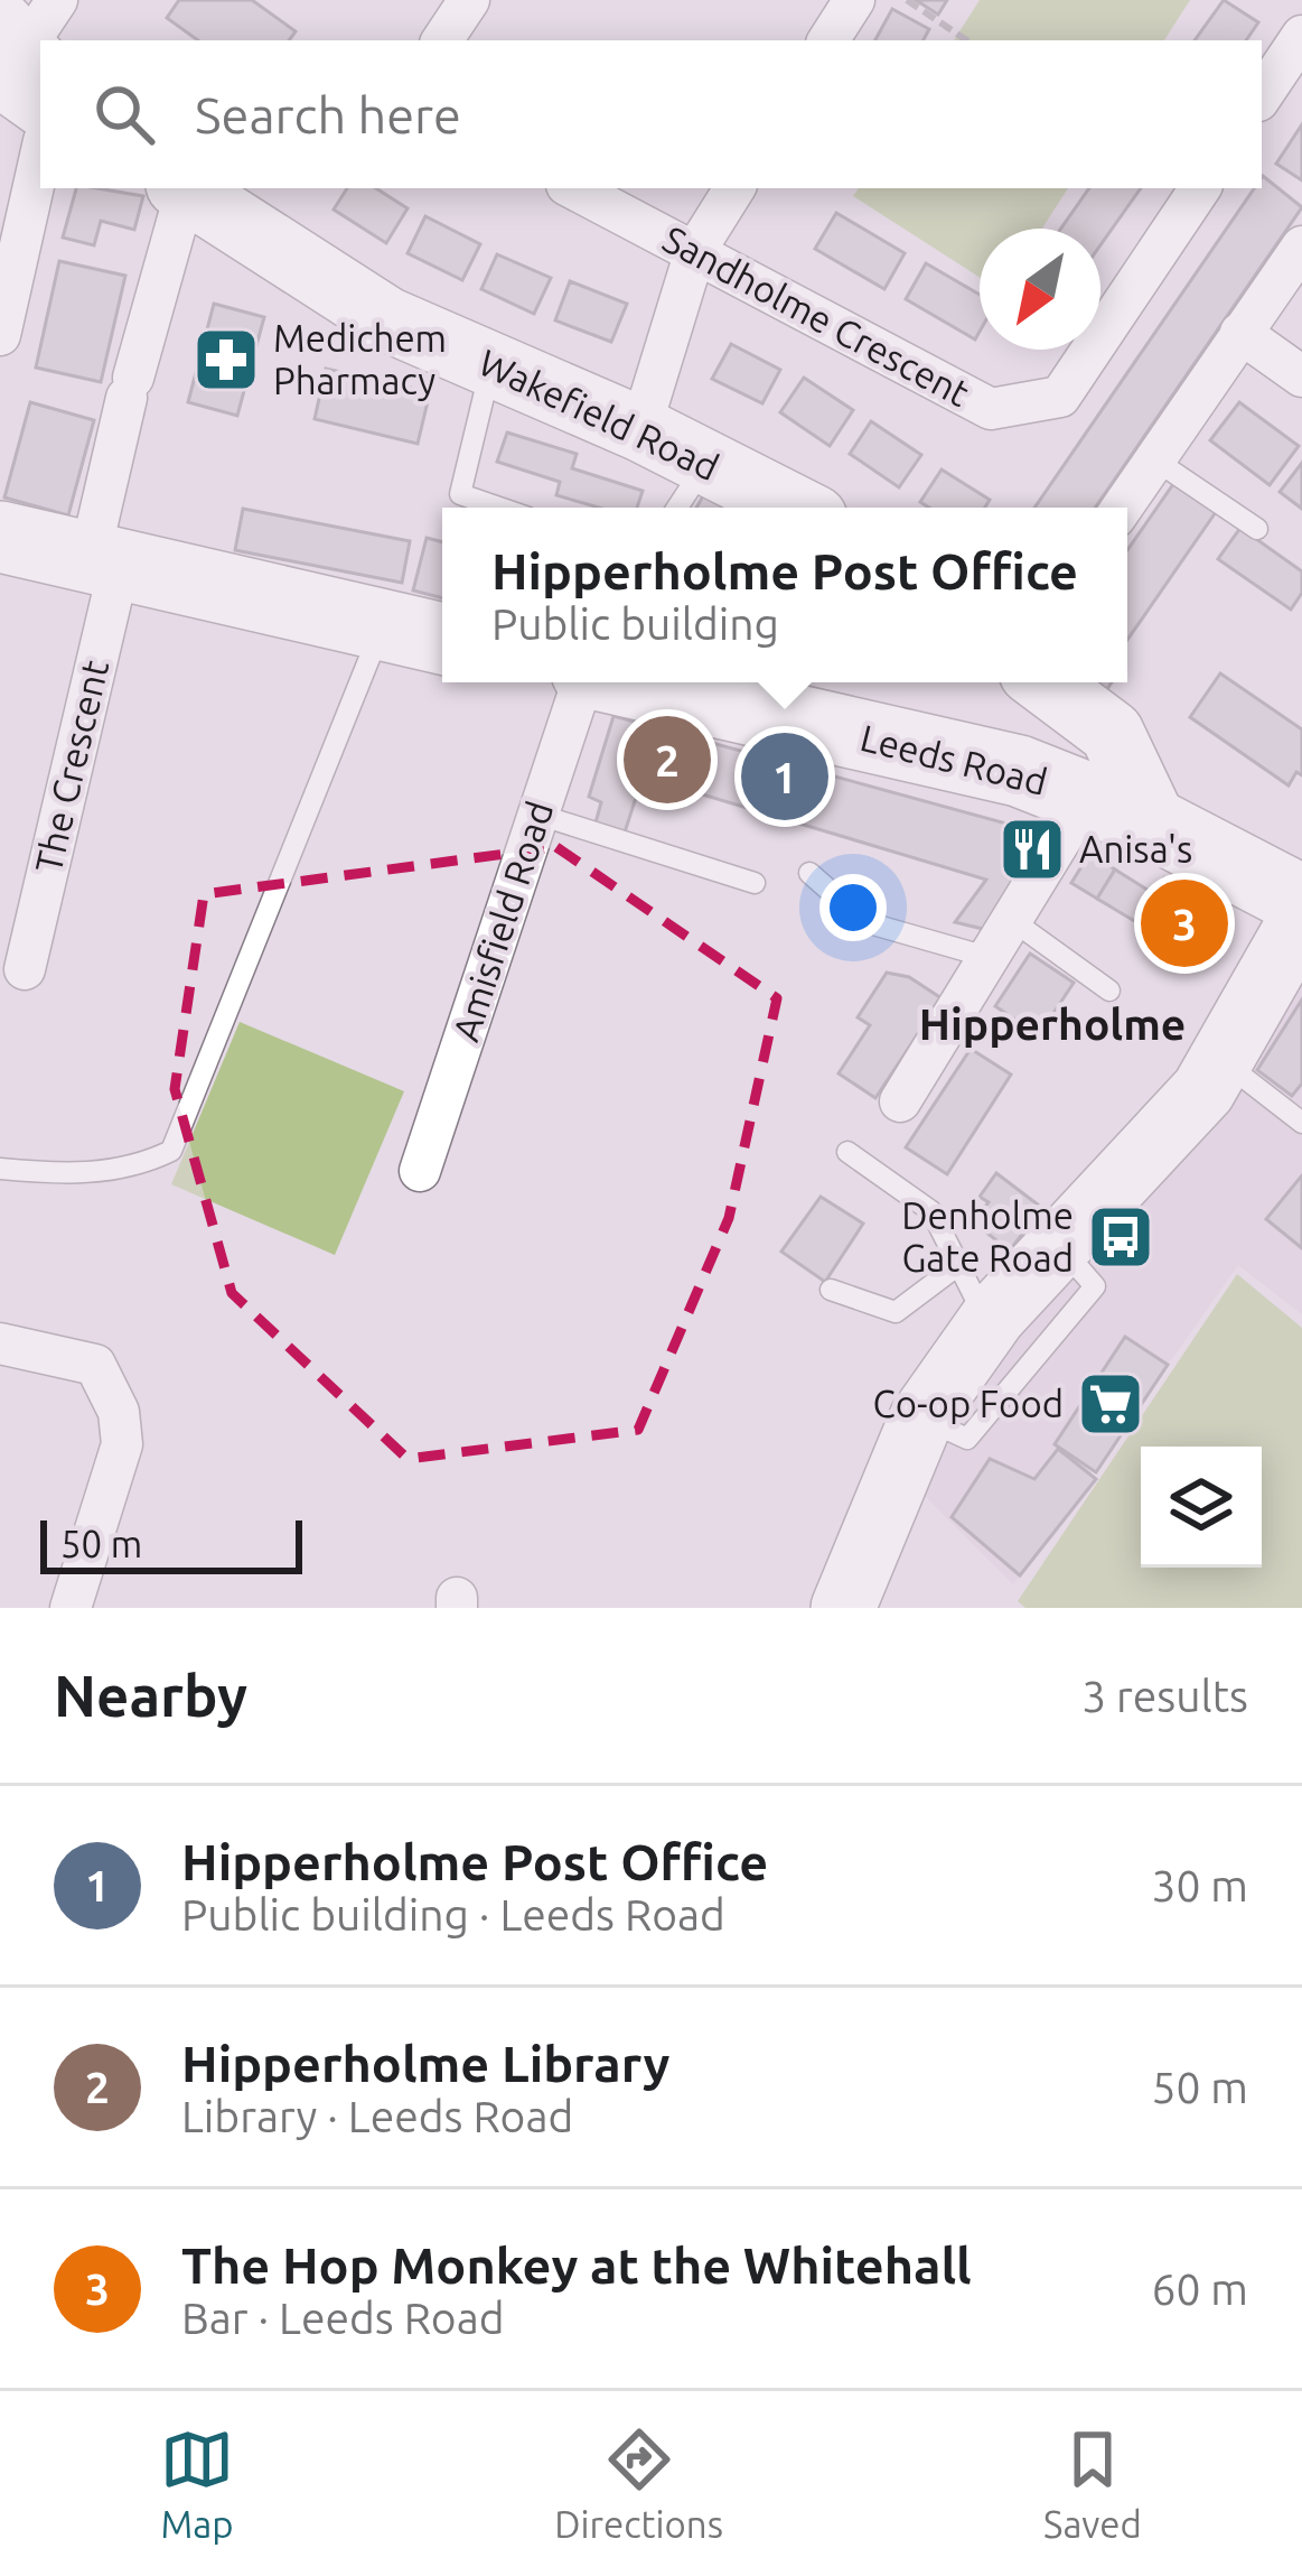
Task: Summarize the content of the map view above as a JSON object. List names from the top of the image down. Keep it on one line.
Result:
{"streets":{"highway":["Leeds Road"],"main road":["Wakefield Road"],"street":["Sandholme Crescent","The Crescent","Amisfield Road"]},"crossings":[["Wakefield Road","The Crescent"]],"districts":["Hipperholme"],"places":{"pharmacy":["Medichem Pharmacy"],"restaurant":["Anisa's"],"bus stop":["Denholme Gate Road"],"supermarket":["Co-op Food"]},"scale_bar":"50 m","north":"bottom left","page":{"search":"Search here","popup":["Hipperholme Post Office","Public building"],"pins":["2","1","3"],"scale":"50 m","heading":["Nearby","3 results"],"list":[{"mark":"1","name":"Hipperholme Post Office","note":"Public building · Leeds Road","value":"30 m"},{"mark":"2","name":"Hipperholme Library","note":"Library · Leeds Road","value":"50 m"},{"mark":"3","name":"The Hop Monkey at the Whitehall","note":"Bar · Leeds Road","value":"60 m"}],"nav":["Map","Directions","Saved"]}}
